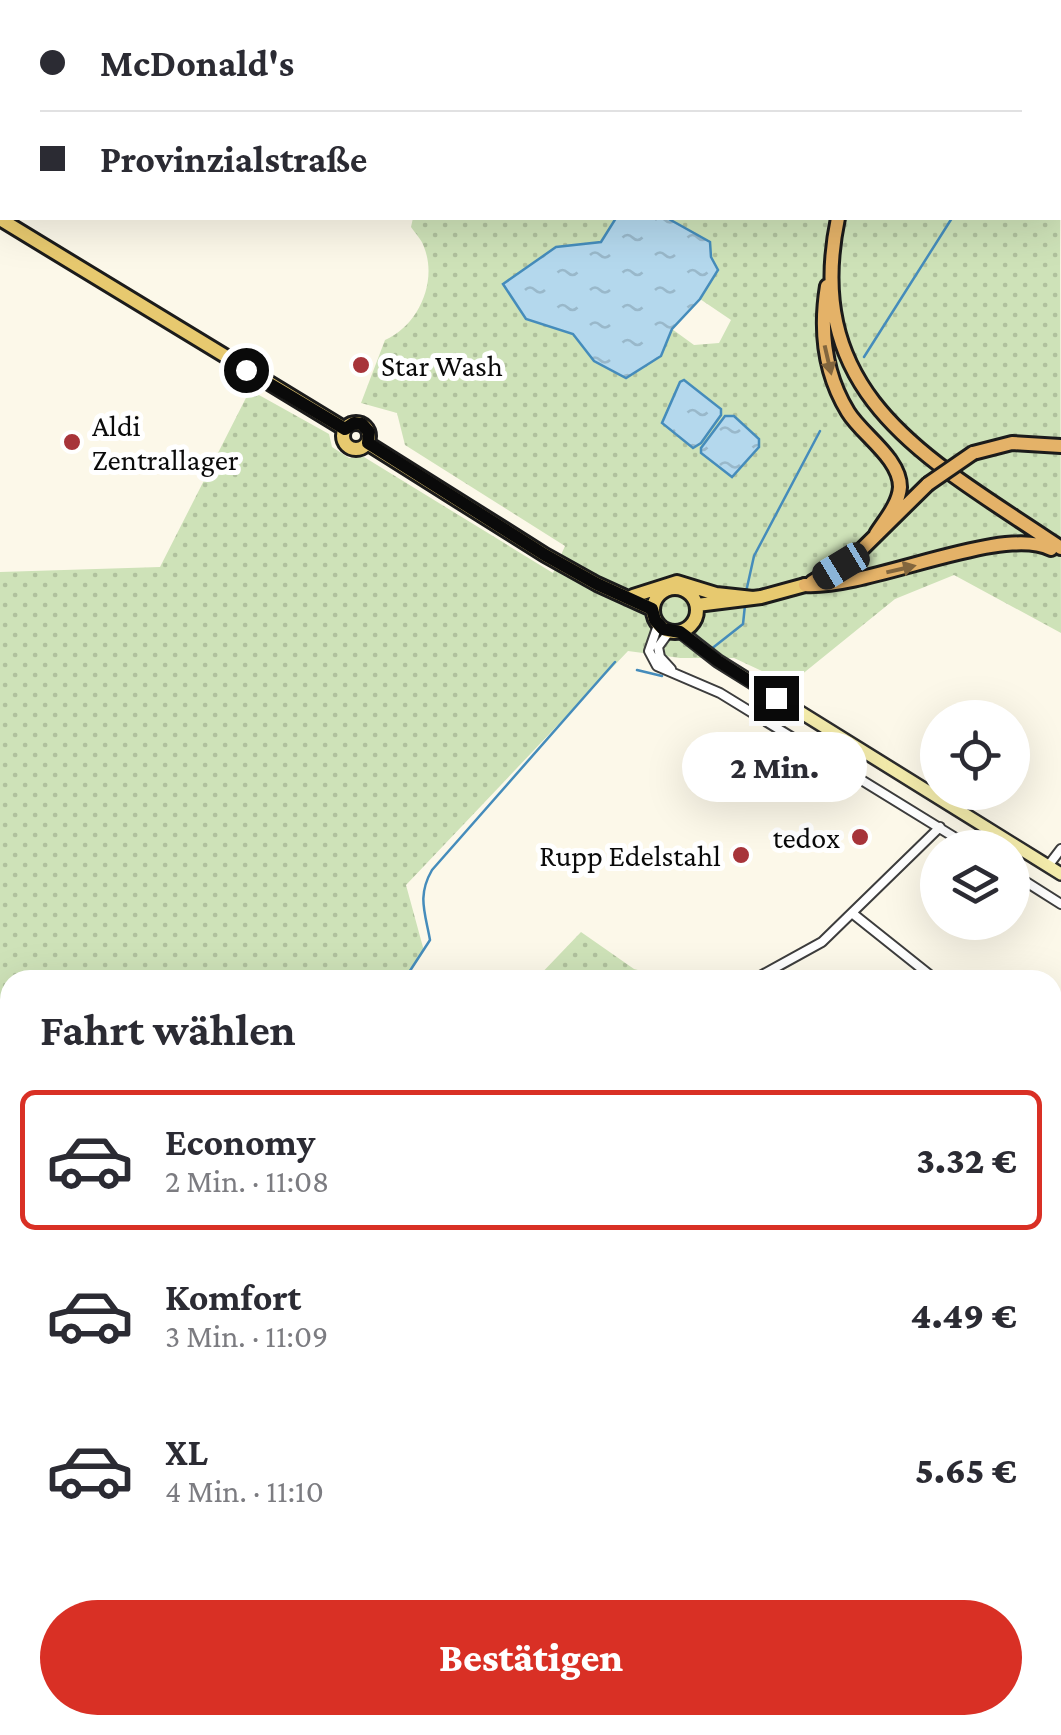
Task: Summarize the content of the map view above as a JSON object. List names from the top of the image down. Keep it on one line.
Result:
{"places":["Star Wash","Aldi Zentrallager","tedox","Rupp Edelstahl"],"page":{"banner":["McDonald's","Provinzialstraße"],"bubble":"2 Min.","heading":"Fahrt wählen","list":[{"name":"Economy","note":"2 Min. · 11:08","value":"3.32 €"},{"name":"Komfort","note":"3 Min. · 11:09","value":"4.49 €"},{"name":"XL","note":"4 Min. · 11:10","value":"5.65 €"}],"buttons":"Bestätigen"}}
